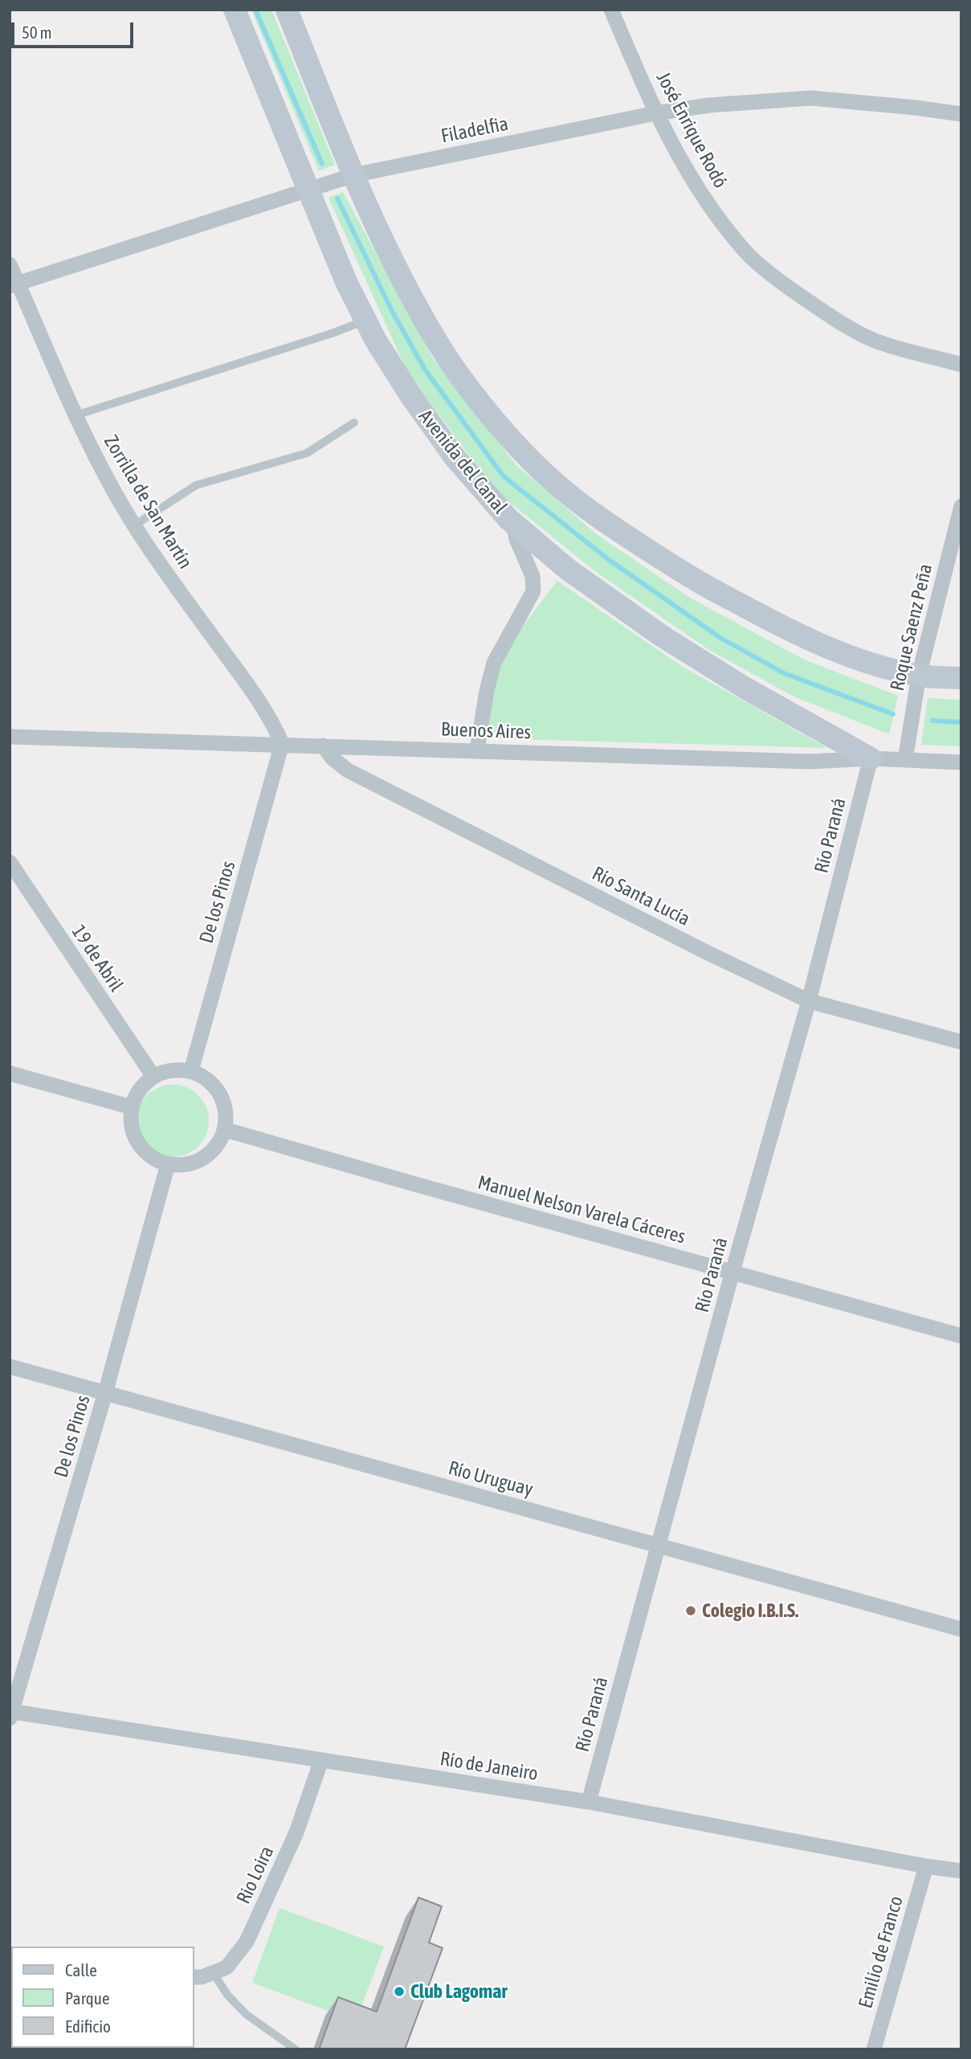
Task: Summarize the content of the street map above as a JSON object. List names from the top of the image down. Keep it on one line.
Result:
{"streets":{"street":["Filadelfia","José Enrique Rodó","Avenida del Canal","Zorrilla de San Martín","Roque Saenz Peña","Buenos Aires","Río Paraná","Río Santa Lucía","De los Pinos","19 de Abril","Manuel Nelson Varela Cáceres","Río Uruguay","Río de Janeiro","Rio Loira","Emilio de Franco"]},"crossings":[["Filadelfia","José Enrique Rodó"],["Filadelfia","Avenida del Canal"],["Filadelfia","Zorrilla de San Martín"],["Avenida del Canal","Buenos Aires"],["Avenida del Canal","Río Paraná"],["Zorrilla de San Martín","Buenos Aires"],["Zorrilla de San Martín","De los Pinos"],["Roque Saenz Peña","Buenos Aires"],["Buenos Aires","Río Paraná"],["Buenos Aires","Río Santa Lucía"],["Buenos Aires","De los Pinos"],["Río Paraná","Río Santa Lucía"],["Río Paraná","Manuel Nelson Varela Cáceres"],["Río Paraná","Río Uruguay"],["Río Paraná","Río de Janeiro"],["De los Pinos","19 de Abril"],["De los Pinos","Manuel Nelson Varela Cáceres"],["De los Pinos","Río Uruguay"],["De los Pinos","Río de Janeiro"],["19 de Abril","Manuel Nelson Varela Cáceres"],["Río de Janeiro","Rio Loira"],["Río de Janeiro","Emilio de Franco"]],"places":["Colegio I.B.I.S.","Club Lagomar"],"legend":["Calle","Parque","Edificio"],"scale_bar":"50 m"}
